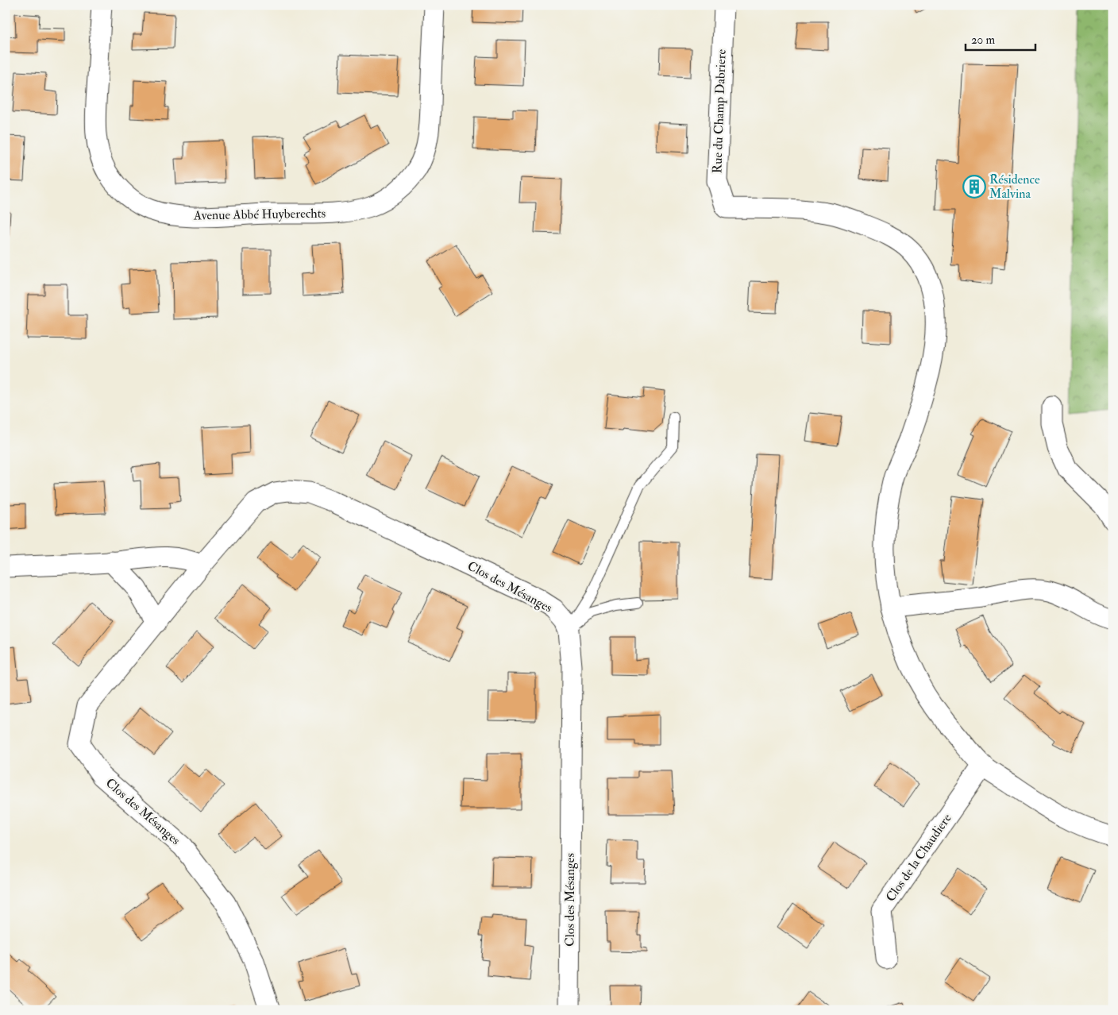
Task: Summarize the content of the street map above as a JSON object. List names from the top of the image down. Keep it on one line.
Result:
{"streets":{"street":["Rue du Champ Dabriere","Avenue Abbé Huyberechts","Clos des Mésanges","Clos de la Chaudiere"]},"places":{"building":["Résidence Malvina"]},"scale_bar":"20 m"}
